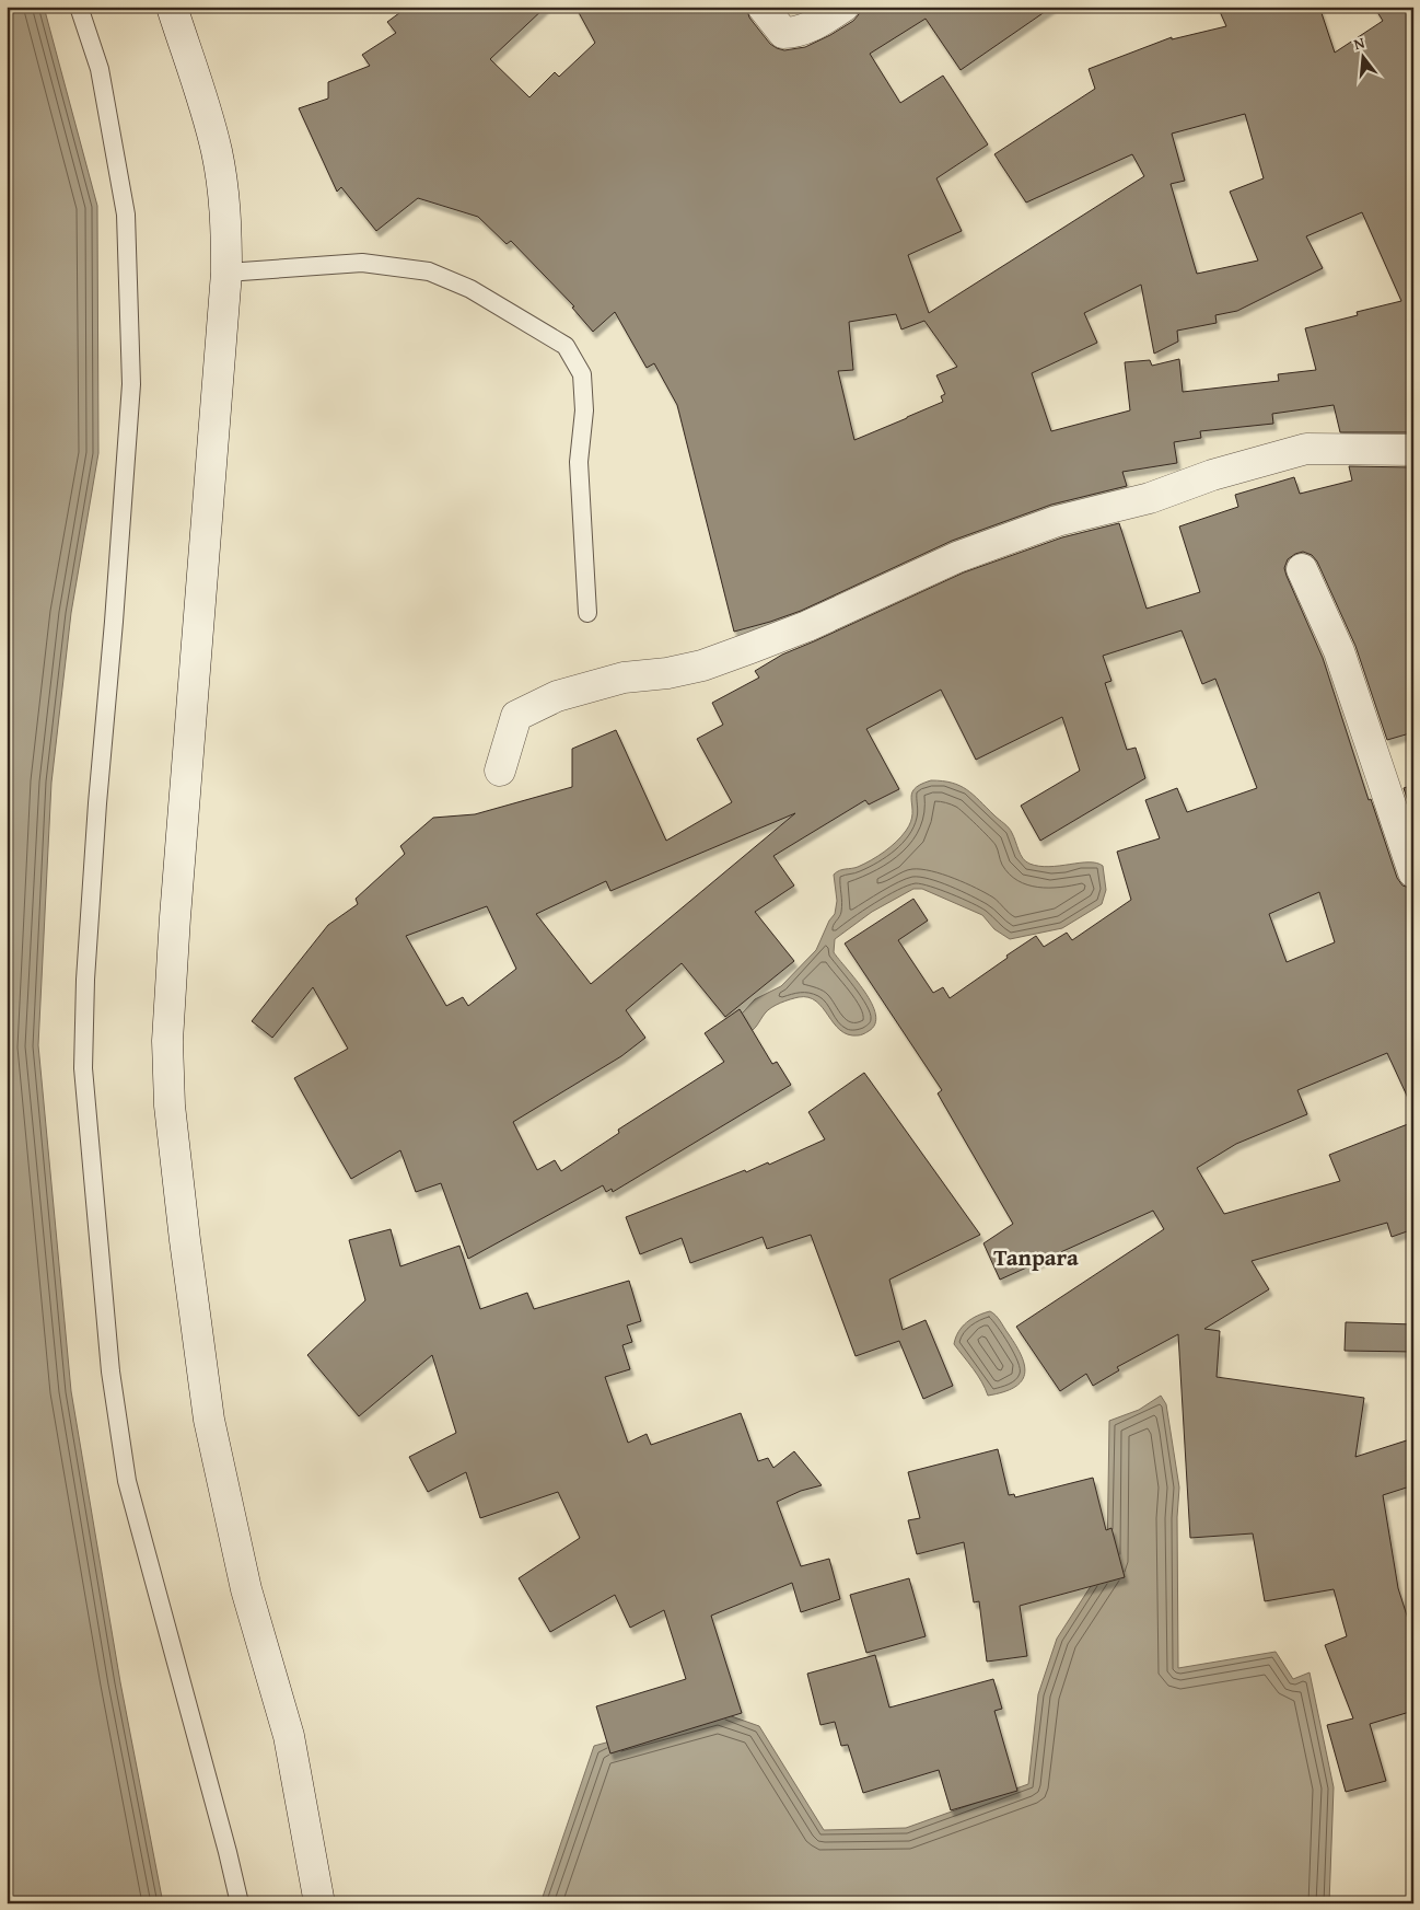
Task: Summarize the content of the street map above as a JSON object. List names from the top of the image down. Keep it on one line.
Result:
{"districts":["Tanpara"],"north":"top"}
